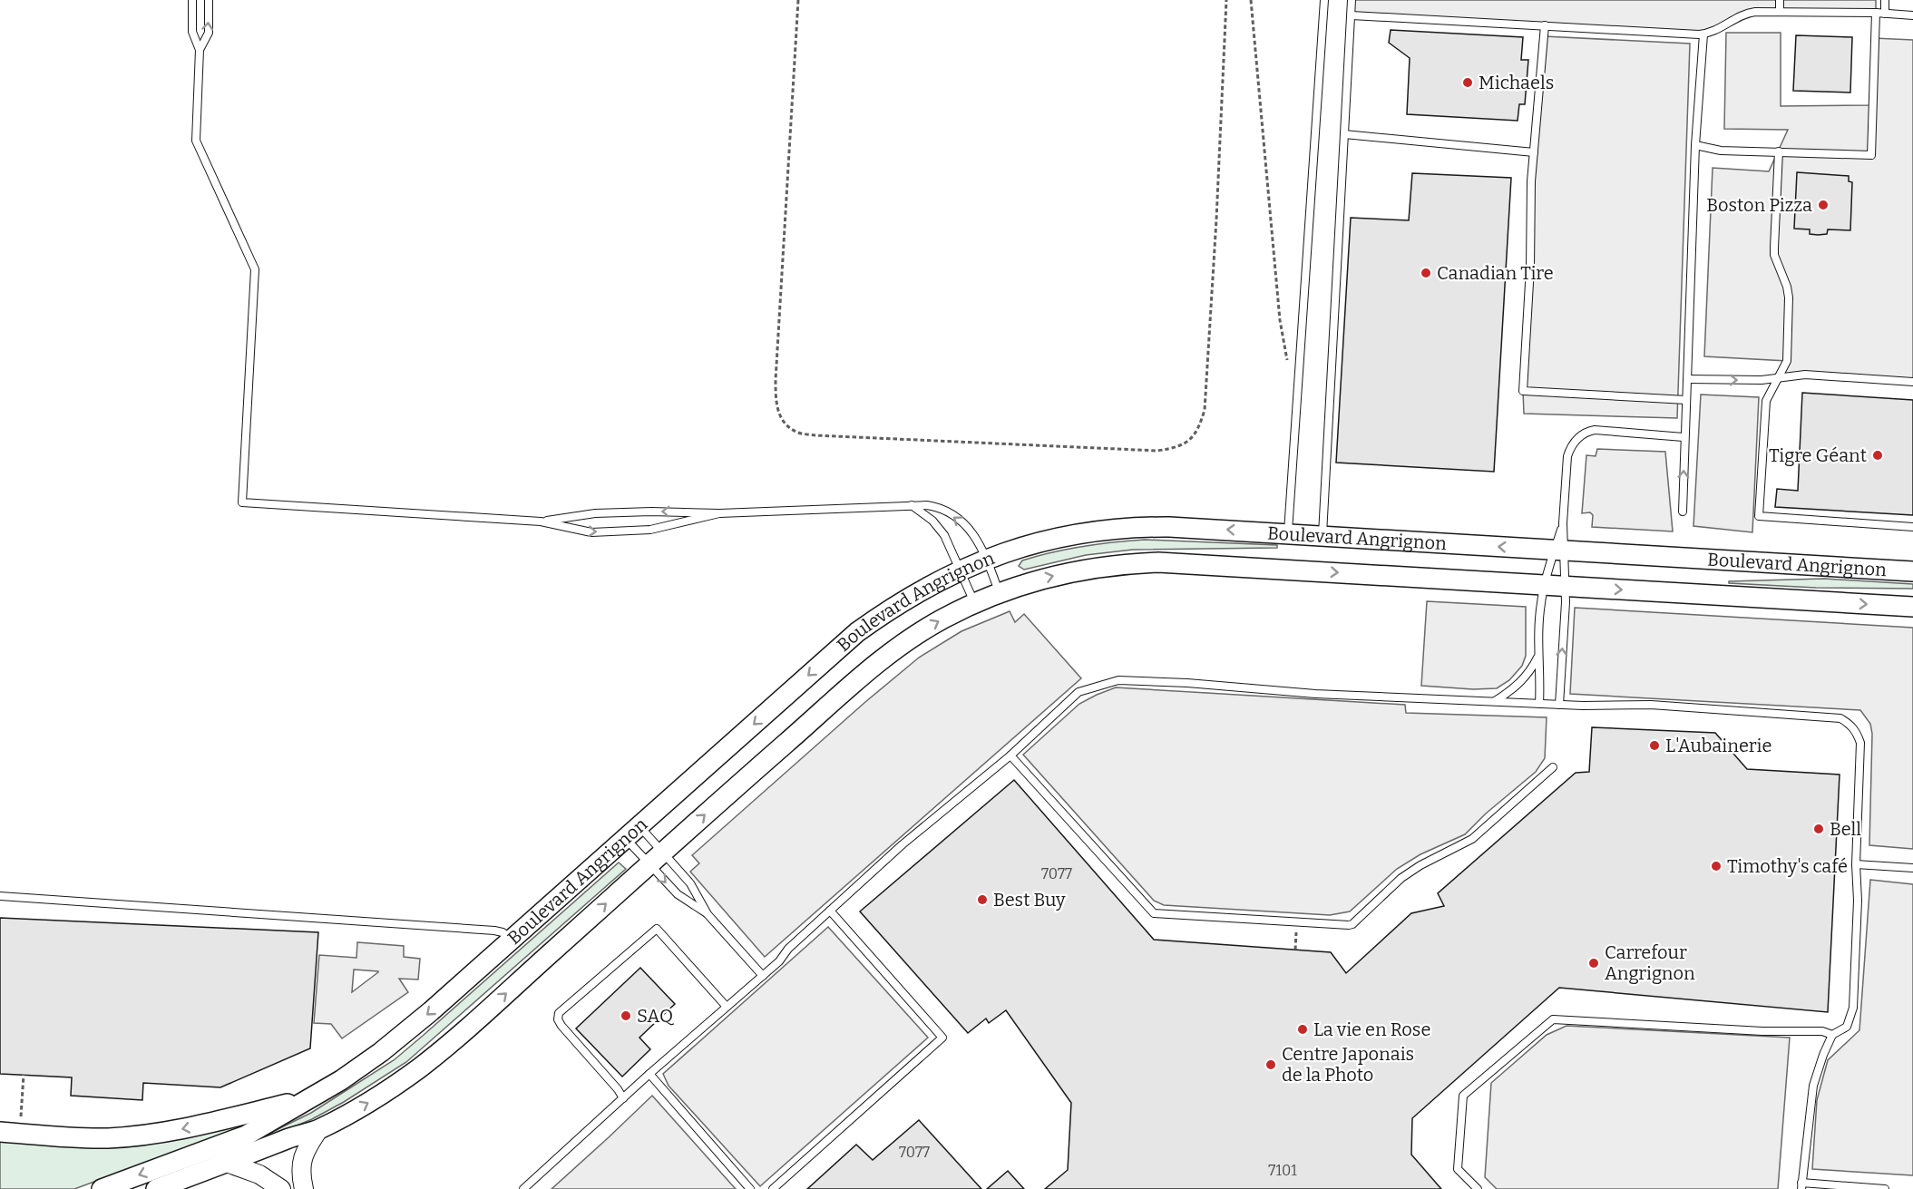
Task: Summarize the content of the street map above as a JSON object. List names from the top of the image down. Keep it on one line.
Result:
{"streets":{"main road":["Boulevard Angrignon"]},"places":["Michaels","Boston Pizza","Canadian Tire","Tigre Géant","L'Aubainerie","Bell","Timothy's café","Best Buy","Carrefour Angrignon","SAQ","La vie en Rose","Centre Japonais de la Photo"],"house_numbers":["7077","7077","7101"]}
